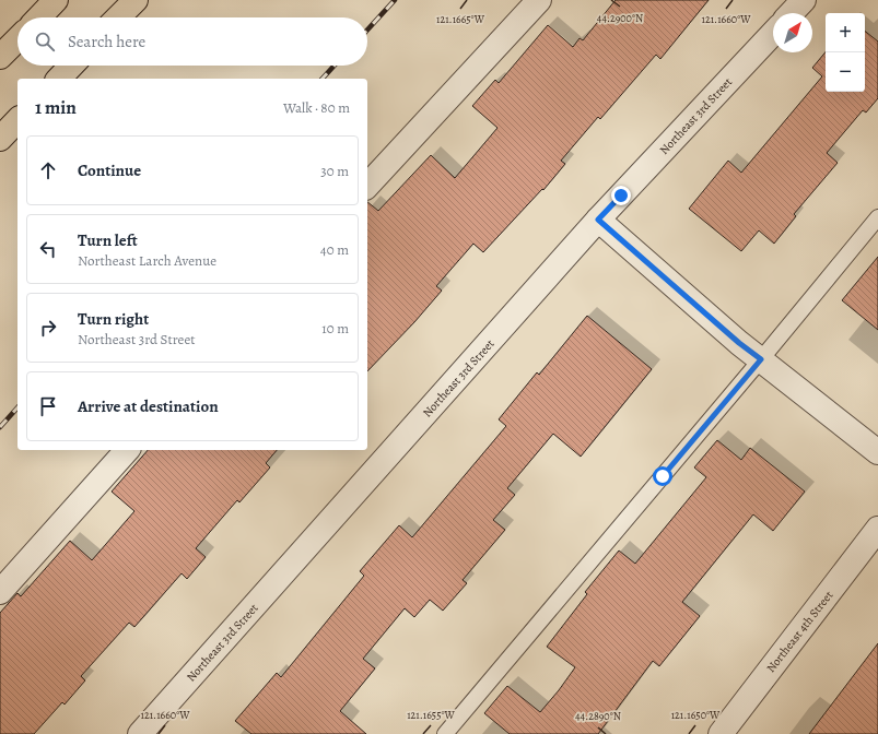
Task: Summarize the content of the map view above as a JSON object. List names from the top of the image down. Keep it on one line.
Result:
{"streets":{"street":["Northeast 3rd Street","Northeast 4th Street"]},"north":"top right","page":{"map_buttons":["+","−"],"search":"Search here","heading":["1 min","Walk · 80 m"],"list":[["Continue","30 m"],["Turn left","Northeast Larch Avenue","40 m"],["Turn right","Northeast 3rd Street","10 m"],"Arrive at destination"]},"coordinates":["44.2900°N","121.1660°W","121.1665°W","121.1655°W","121.1650°W","44.2890°N"]}
